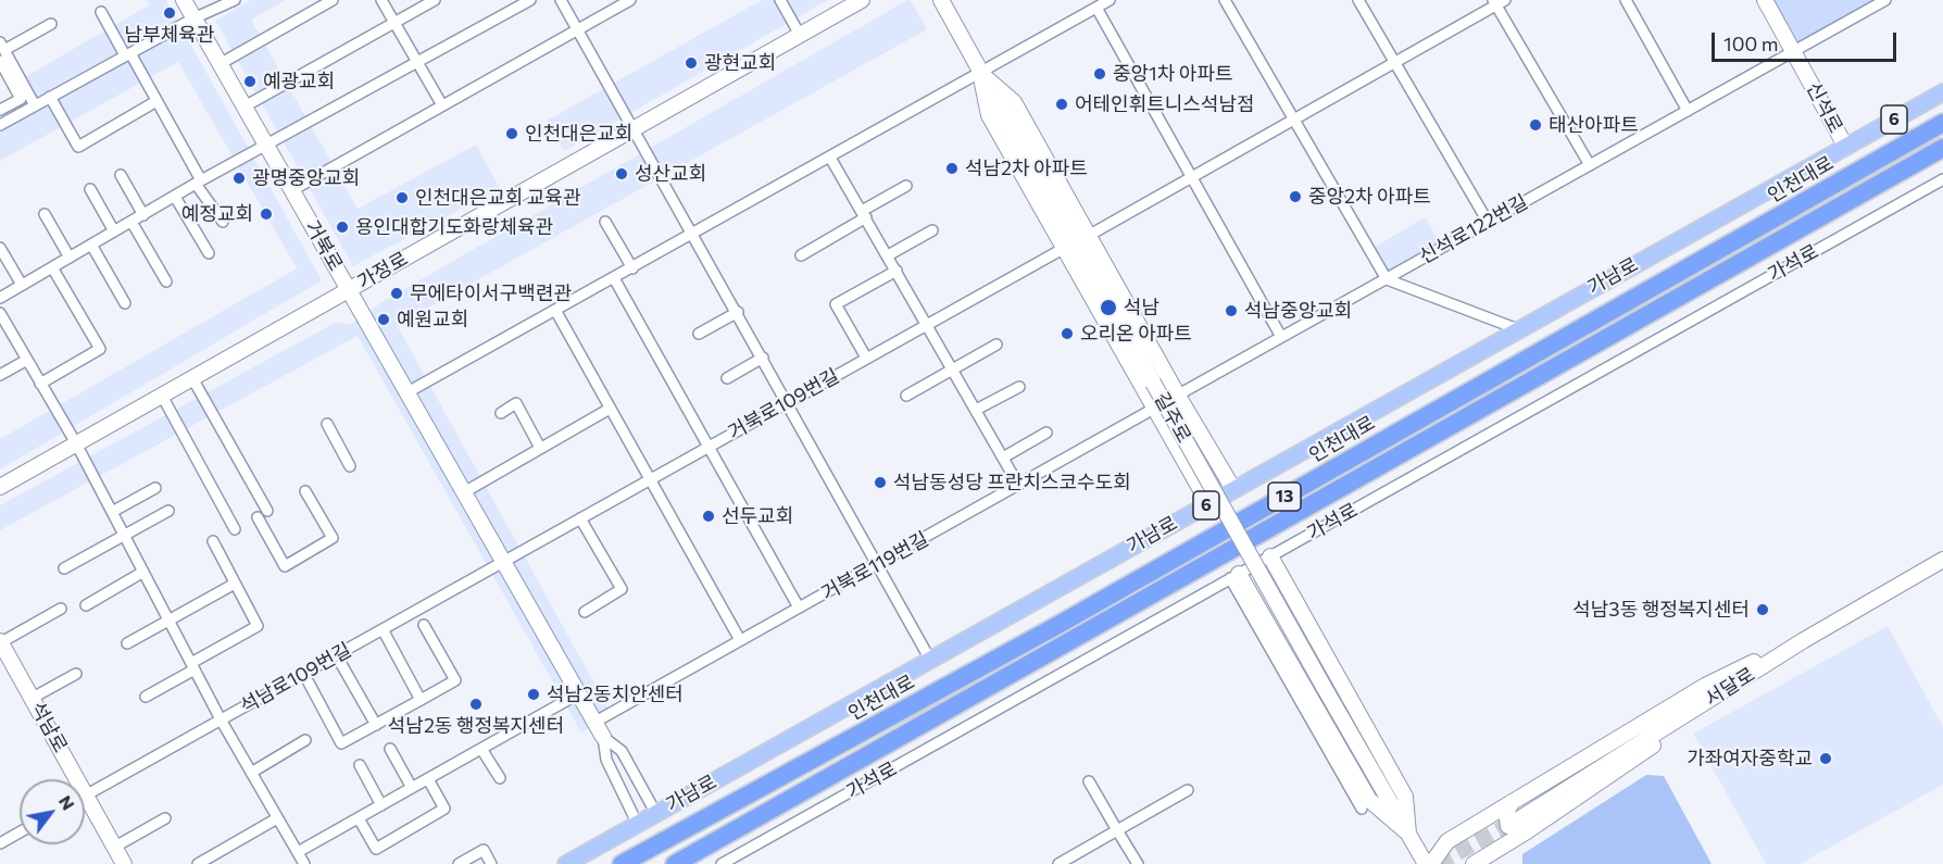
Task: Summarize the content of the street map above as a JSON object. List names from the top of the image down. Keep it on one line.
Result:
{"streets":{"highway":["인천대로","13"],"main road":["6","가남로"],"street":["신석로","신석로122번길","거북로","가석로","가정로","거북로109번길","길주로","거북로119번길","석남로109번길","서달로","석남로"]},"crossings":[["신석로","신석로122번길"],["신석로","가남로"],["신석로122번길","거북로119번길"],["거북로","가정로"],["거북로","거북로109번길"],["거북로","거북로119번길"],["거북로","석남로109번길"],["가석로","길주로"],["거북로109번길","석남로109번길"],["석남로109번길","석남로"]],"places":["남부체육관","광현교회","중앙1차 아파트","예광교회","어테인휘트니스석남점","태산아파트","인천대은교회","석남2차 아파트","성산교회","광명중앙교회","중앙2차 아파트","인천대은교회 교육관","예정교회","용인대합기도화랑체육관","무에타이서구백련관","석남","석남중앙교회","예원교회","오리온 아파트","석남동성당 프란치스코수도회","선두교회","석남3동 행정복지센터","석남2동치안센터","석남2동 행정복지센터","가좌여자중학교"],"scale_bar":"100 m","north":"top right"}
